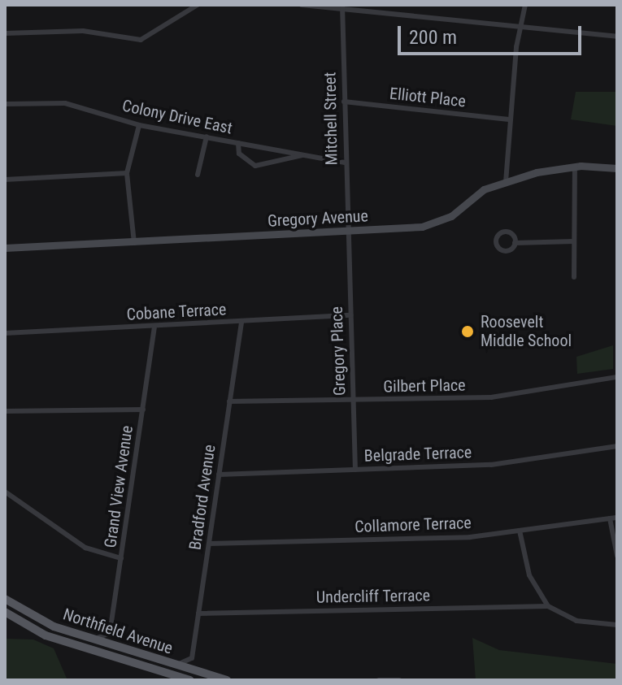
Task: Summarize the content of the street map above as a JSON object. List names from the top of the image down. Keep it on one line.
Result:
{"streets":{"main road":["Gregory Avenue","Northfield Avenue"],"street":["Elliott Place","Colony Drive East","Mitchell Street","Cobane Terrace","Gregory Place","Gilbert Place","Belgrade Terrace","Grand View Avenue","Bradford Avenue","Collamore Terrace","Undercliff Terrace"]},"crossings":[["Elliott Place","Mitchell Street"],["Colony Drive East","Mitchell Street"],["Mitchell Street","Gregory Avenue"],["Mitchell Street","Gregory Place"],["Gregory Avenue","Gregory Place"],["Cobane Terrace","Gregory Place"],["Cobane Terrace","Grand View Avenue"],["Cobane Terrace","Bradford Avenue"],["Gregory Place","Gilbert Place"],["Gregory Place","Belgrade Terrace"],["Gilbert Place","Bradford Avenue"],["Belgrade Terrace","Bradford Avenue"],["Grand View Avenue","Northfield Avenue"],["Bradford Avenue","Collamore Terrace"],["Bradford Avenue","Undercliff Terrace"],["Bradford Avenue","Northfield Avenue"]],"places":["Roosevelt Middle School"],"scale_bar":"200 m"}
